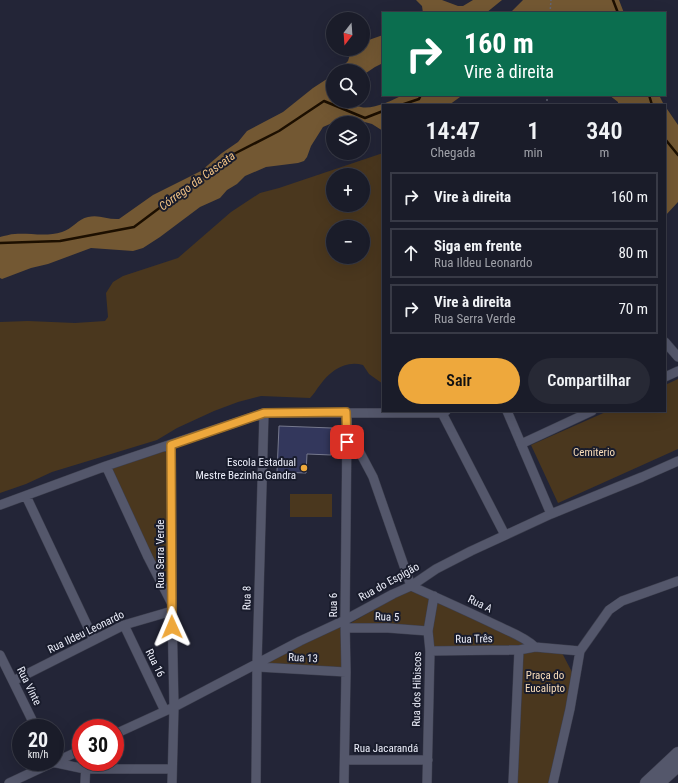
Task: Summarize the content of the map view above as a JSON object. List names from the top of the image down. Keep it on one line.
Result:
{"streets":{"street":["Rua Serra Verde","Rua do Espigão","Rua 8","Rua A","Rua 6","Rua 5","Rua Ildeu Leonardo","Rua Três","Rua 13","Rua 16","Rua Vinte","Rua dos Hibiscos","Rua Jacarandá"]},"crossings":[["Rua Serra Verde","Rua do Espigão"],["Rua Serra Verde","Rua Ildeu Leonardo"],["Rua Serra Verde","Rua 16"],["Rua do Espigão","Rua 8"],["Rua do Espigão","Rua A"],["Rua do Espigão","Rua 6"],["Rua do Espigão","Rua 5"],["Rua do Espigão","Rua 13"],["Rua do Espigão","Rua 16"],["Rua 8","Rua 13"],["Rua A","Rua dos Hibiscos"],["Rua 6","Rua 5"],["Rua 6","Rua 13"],["Rua 6","Rua Jacarandá"],["Rua 5","Rua dos Hibiscos"],["Rua Ildeu Leonardo","Rua 16"],["Rua Ildeu Leonardo","Rua Vinte"],["Rua Três","Rua dos Hibiscos"],["Rua dos Hibiscos","Rua Jacarandá"]],"water":["Córrego da Cascata"],"parks":["Cemiterio","Praça do Eucalipto"],"places":["Escola Estadual Mestre Bezinha Gandra"],"north":"bottom","page":{"map_buttons":["+","−"],"turn":["160 m","Vire à direita"],"eta":["14:47","Chegada","1","min","340","m"],"list":[{"name":"Vire à direita","value":"160 m"},{"name":"Siga em frente","note":"Rua Ildeu Leonardo","value":"80 m"},{"name":"Vire à direita","note":"Rua Serra Verde","value":"70 m"}],"buttons":["Sair","Compartilhar"],"speed":"20 km/h","limit":"30"}}
